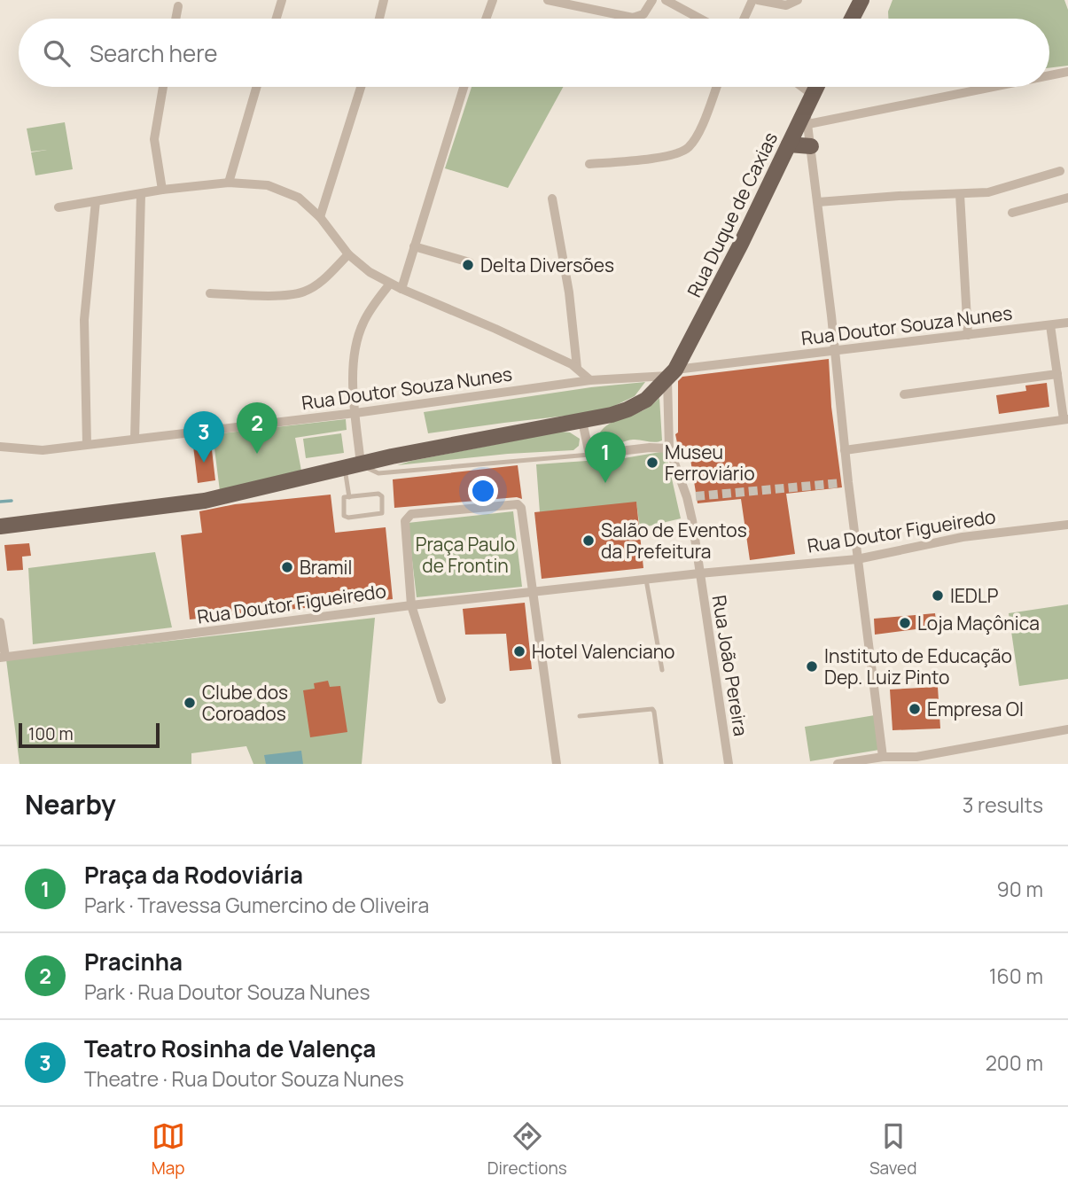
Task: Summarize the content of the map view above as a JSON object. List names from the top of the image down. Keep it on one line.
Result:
{"streets":{"main road":["Rua Duque de Caxias"],"street":["Rua Doutor Souza Nunes","Rua Doutor Figueiredo","Rua João Pereira"]},"crossings":[["Rua Duque de Caxias","Rua Doutor Souza Nunes"],["Rua Duque de Caxias","Rua João Pereira"],["Rua Doutor Souza Nunes","Rua João Pereira"],["Rua Doutor Figueiredo","Rua João Pereira"]],"parks":["Praça Paulo de Frontin"],"places":["Delta Diversões","Museu Ferroviário","Salão de Eventos da Prefeitura","Bramil","IEDLP","Loja Maçônica","Hotel Valenciano","Instituto de Educação Dep. Luiz Pinto","Clube dos Coroados","Empresa OI"],"scale_bar":"100 m","page":{"search":"Search here","pins":["2","3","1"],"scale":"100 m","heading":["Nearby","3 results"],"list":[{"mark":"1","name":"Praça da Rodoviária","note":"Park · Travessa Gumercino de Oliveira","value":"90 m"},{"mark":"2","name":"Pracinha","note":"Park · Rua Doutor Souza Nunes","value":"160 m"},{"mark":"3","name":"Teatro Rosinha de Valença","note":"Theatre · Rua Doutor Souza Nunes","value":"200 m"}],"nav":["Map","Directions","Saved"]}}
